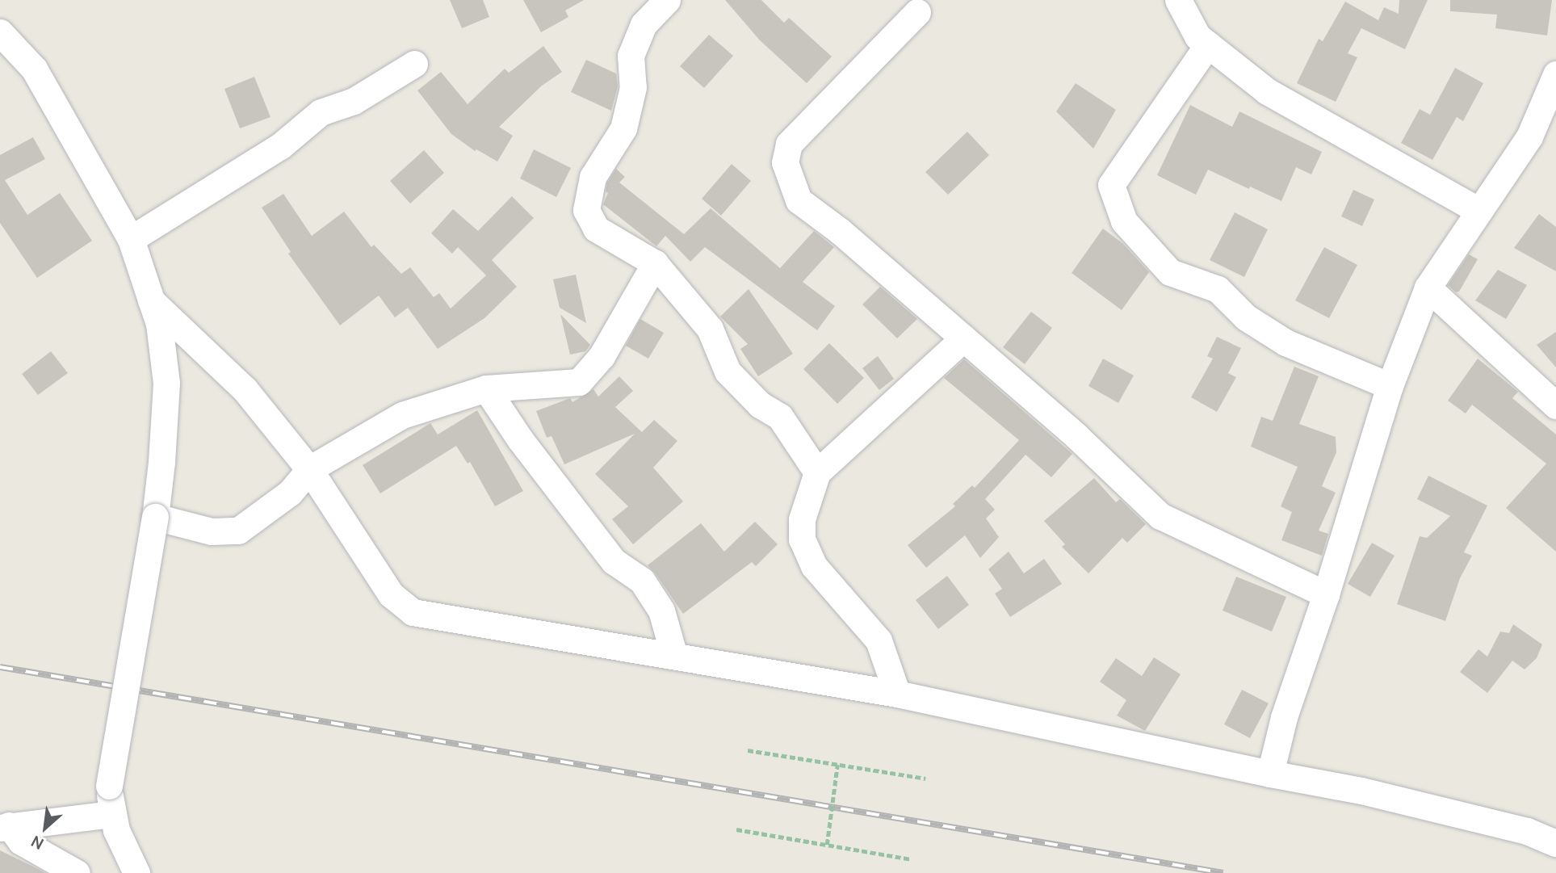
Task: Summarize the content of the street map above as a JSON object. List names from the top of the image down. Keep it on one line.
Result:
{"north":"bottom left"}
